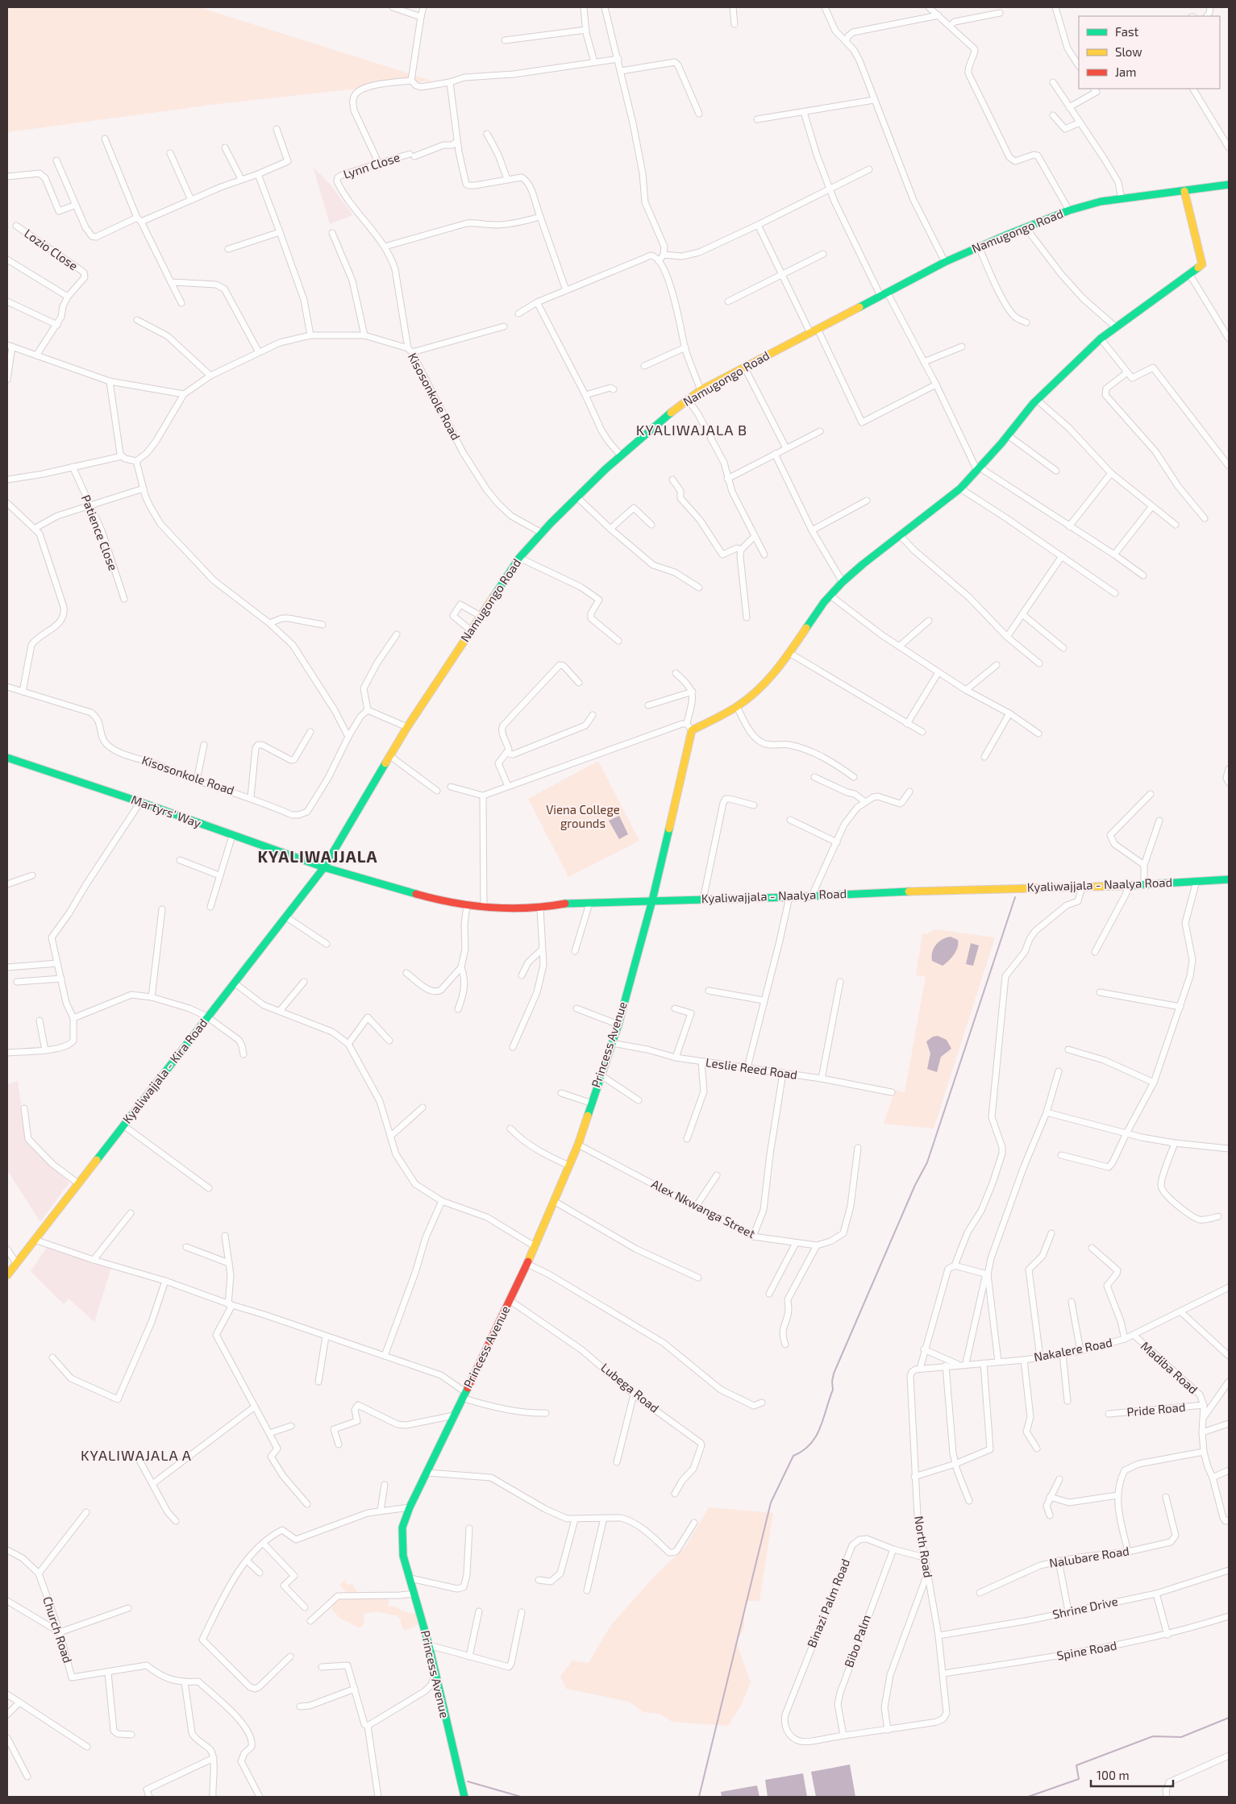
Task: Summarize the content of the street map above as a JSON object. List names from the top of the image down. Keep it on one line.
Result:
{"streets":{"main road":["Namugongo Road","Martyrs' Way","Kyaliwajjala - Naalya Road","Princess Avenue","Kyaliwajjala - Kira Road"],"street":["Lynn Close","Lozio Close","Kisosonkole Road","Patience Close","Leslie Reed Road","Alex Nkwanga Street","Nakalere Road","Madiba Road","Lubega Road","Pride Road","North Road","Nalubare Road","Binazi Palm Road","Shrine Drive","Church Road","Bibo Palm","Spine Road"]},"crossings":[["Namugongo Road","Kisosonkole Road"],["Namugongo Road","Martyrs' Way"],["Namugongo Road","Kyaliwajjala - Naalya Road"],["Namugongo Road","Kyaliwajjala - Kira Road"],["Martyrs' Way","Kyaliwajjala - Naalya Road"],["Martyrs' Way","Kyaliwajjala - Kira Road"],["Kyaliwajjala - Naalya Road","Princess Avenue"],["Kyaliwajjala - Naalya Road","Kyaliwajjala - Kira Road"],["Princess Avenue","Leslie Reed Road"],["Princess Avenue","Alex Nkwanga Street"],["Princess Avenue","Lubega Road"],["Nakalere Road","Madiba Road"],["Nakalere Road","North Road"],["Madiba Road","Pride Road"],["North Road","Binazi Palm Road"],["North Road","Shrine Drive"],["North Road","Spine Road"],["Binazi Palm Road","Bibo Palm"]],"districts":["KYALIWAJALA B","KYALIWAJJALA","KYALIWAJALA A"],"parks":["Viena College grounds"],"legend":["Fast","Slow","Jam"],"scale_bar":"100 m"}
